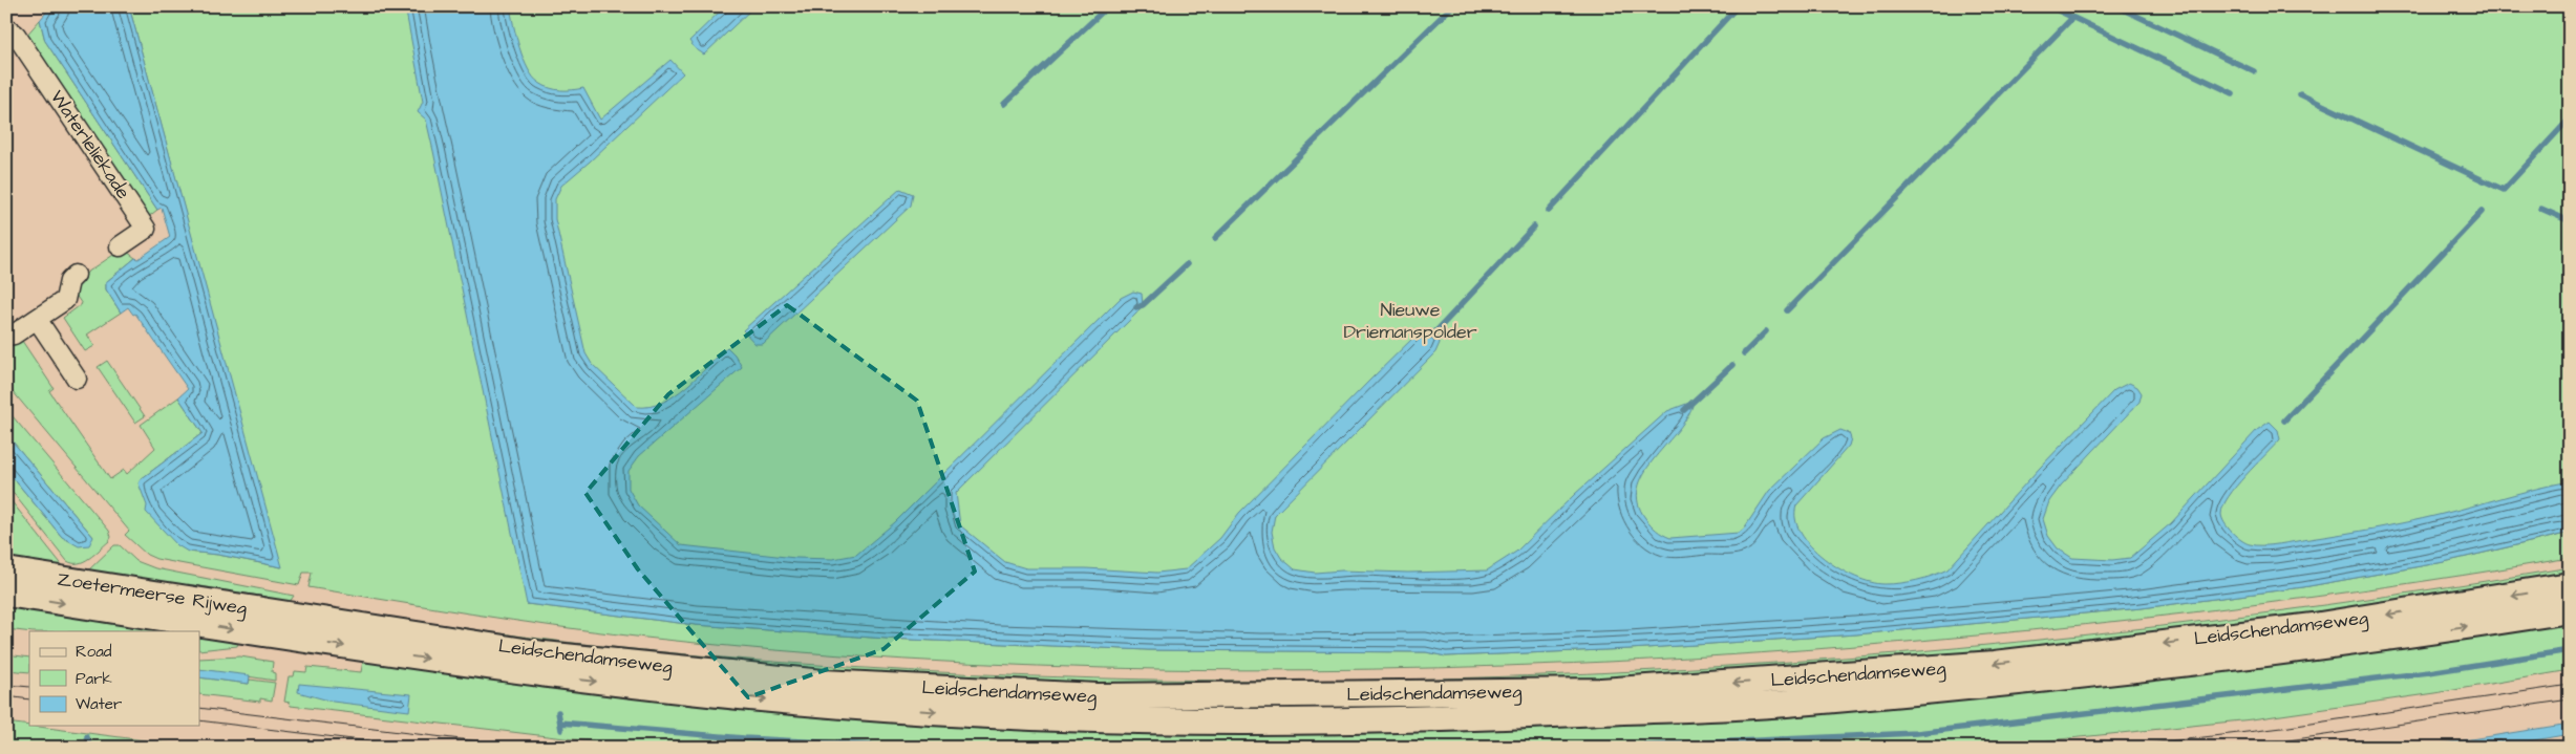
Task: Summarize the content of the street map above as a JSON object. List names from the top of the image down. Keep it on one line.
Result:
{"streets":{"main road":["Zoetermeerse Rijweg","Leidschendamseweg"],"street":["Waterleliekade"]},"crossings":[["Zoetermeerse Rijweg","Leidschendamseweg"]],"parks":["Nieuwe Driemanspolder"],"legend":["Road","Park","Water"]}
